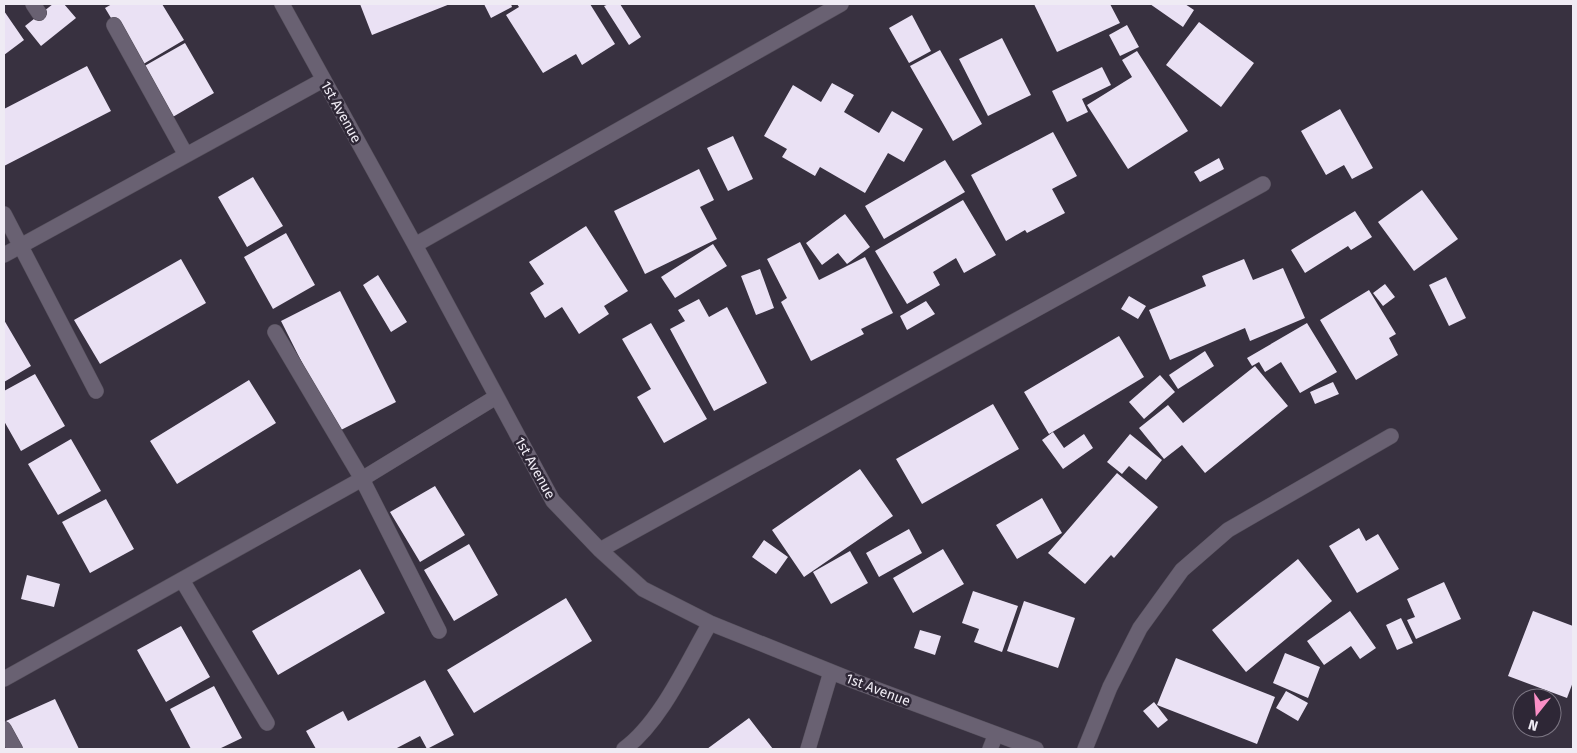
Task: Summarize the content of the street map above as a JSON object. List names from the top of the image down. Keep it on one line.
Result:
{"streets":{"street":["1st Avenue"]},"north":"bottom"}
